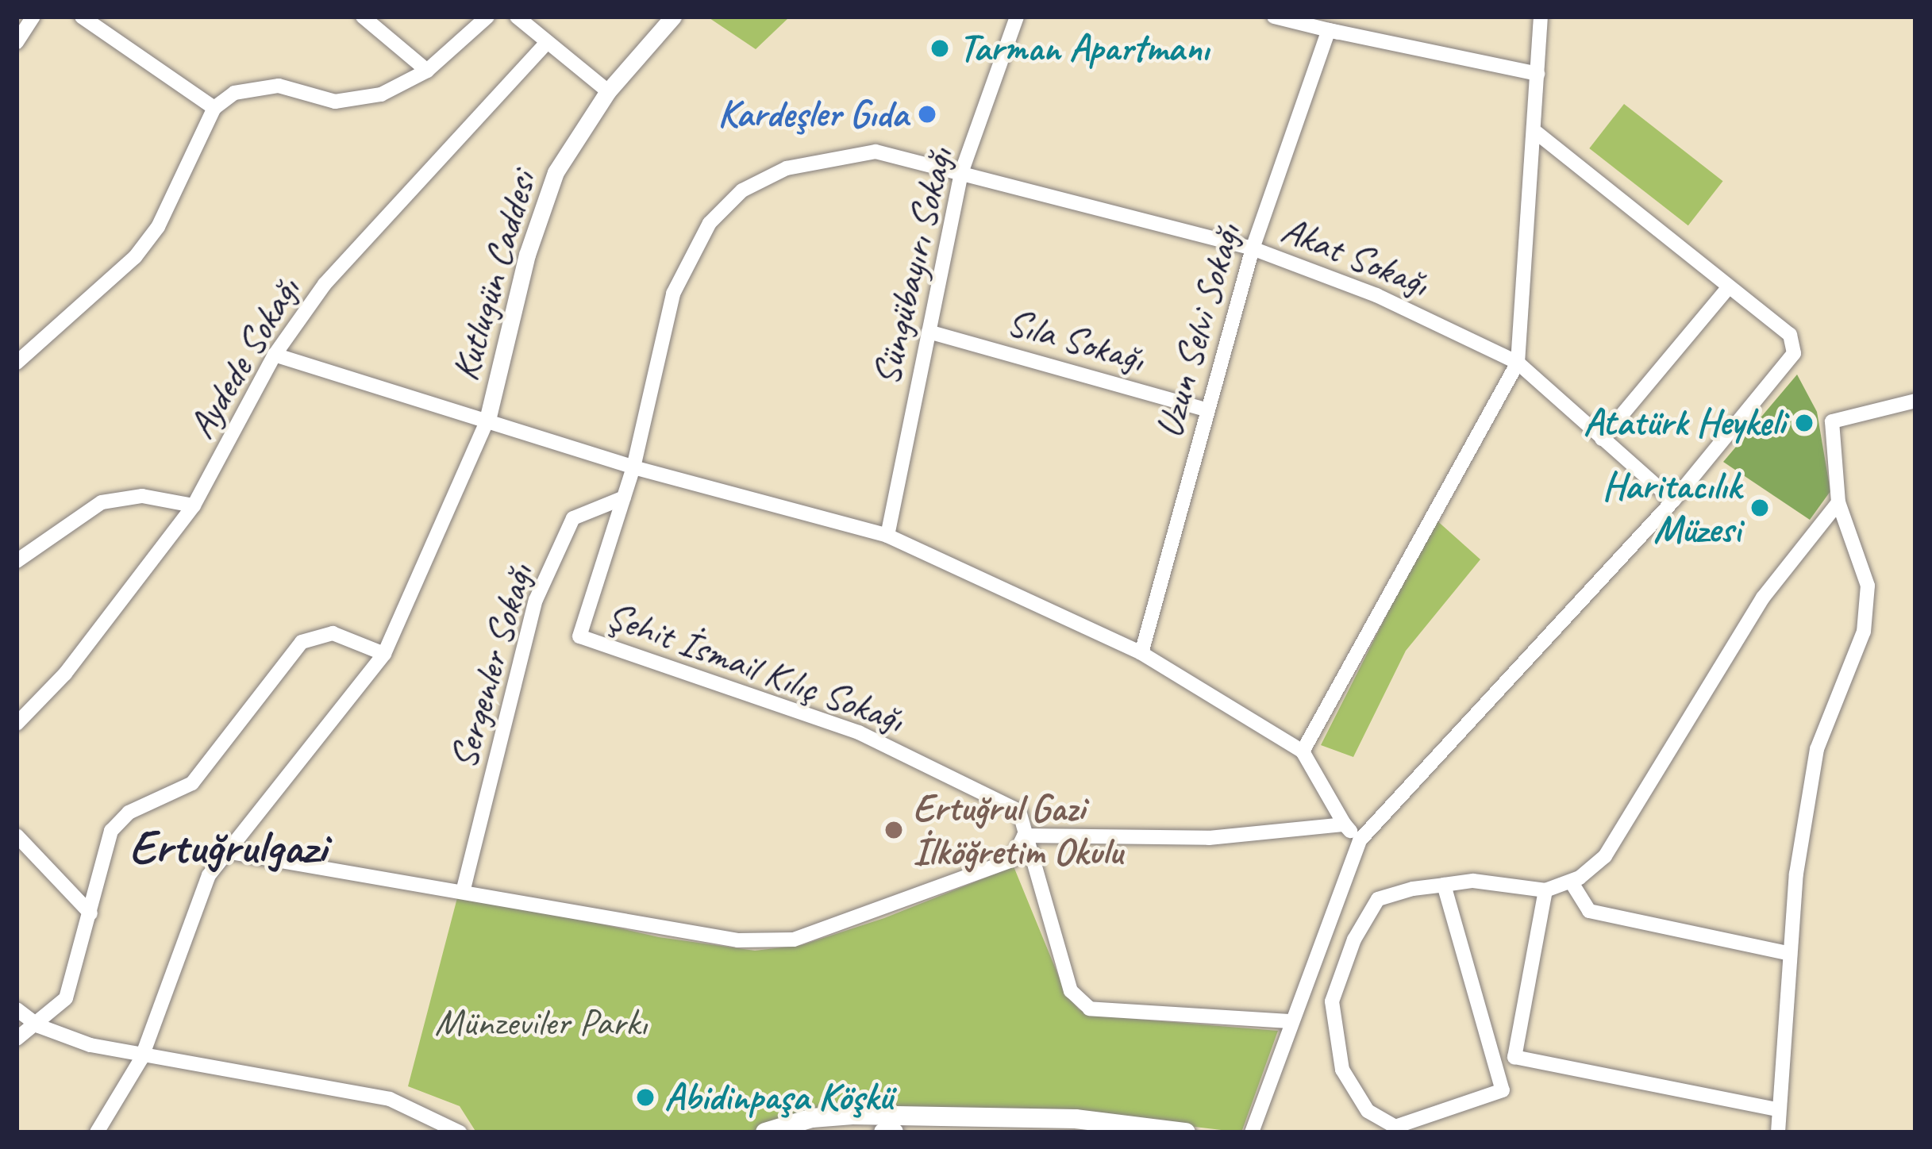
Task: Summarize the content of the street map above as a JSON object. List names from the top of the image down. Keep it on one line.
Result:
{"streets":{"street":["Akat Sokağı","Süngübayırı Sokağı","Kutlugün Caddesi","Uzun Selvi Sokağı","Sıla Sokağı","Aydede Sokağı","Sergenler Sokağı","Şehit İsmail Kılıç Sokağı"]},"crossings":[["Akat Sokağı","Süngübayırı Sokağı"],["Akat Sokağı","Uzun Selvi Sokağı"],["Akat Sokağı","Şehit İsmail Kılıç Sokağı"],["Süngübayırı Sokağı","Sıla Sokağı"],["Uzun Selvi Sokağı","Sıla Sokağı"],["Sergenler Sokağı","Şehit İsmail Kılıç Sokağı"]],"districts":["Ertuğrulgazi"],"parks":["Münzeviler Parkı"],"places":["Tarman Apartmanı","Kardeşler Gıda","Atatürk Heykeli","Haritacılık Müzesi","Ertuğrul Gazi İlköğretim Okulu","Abidinpaşa Köşkü"]}
